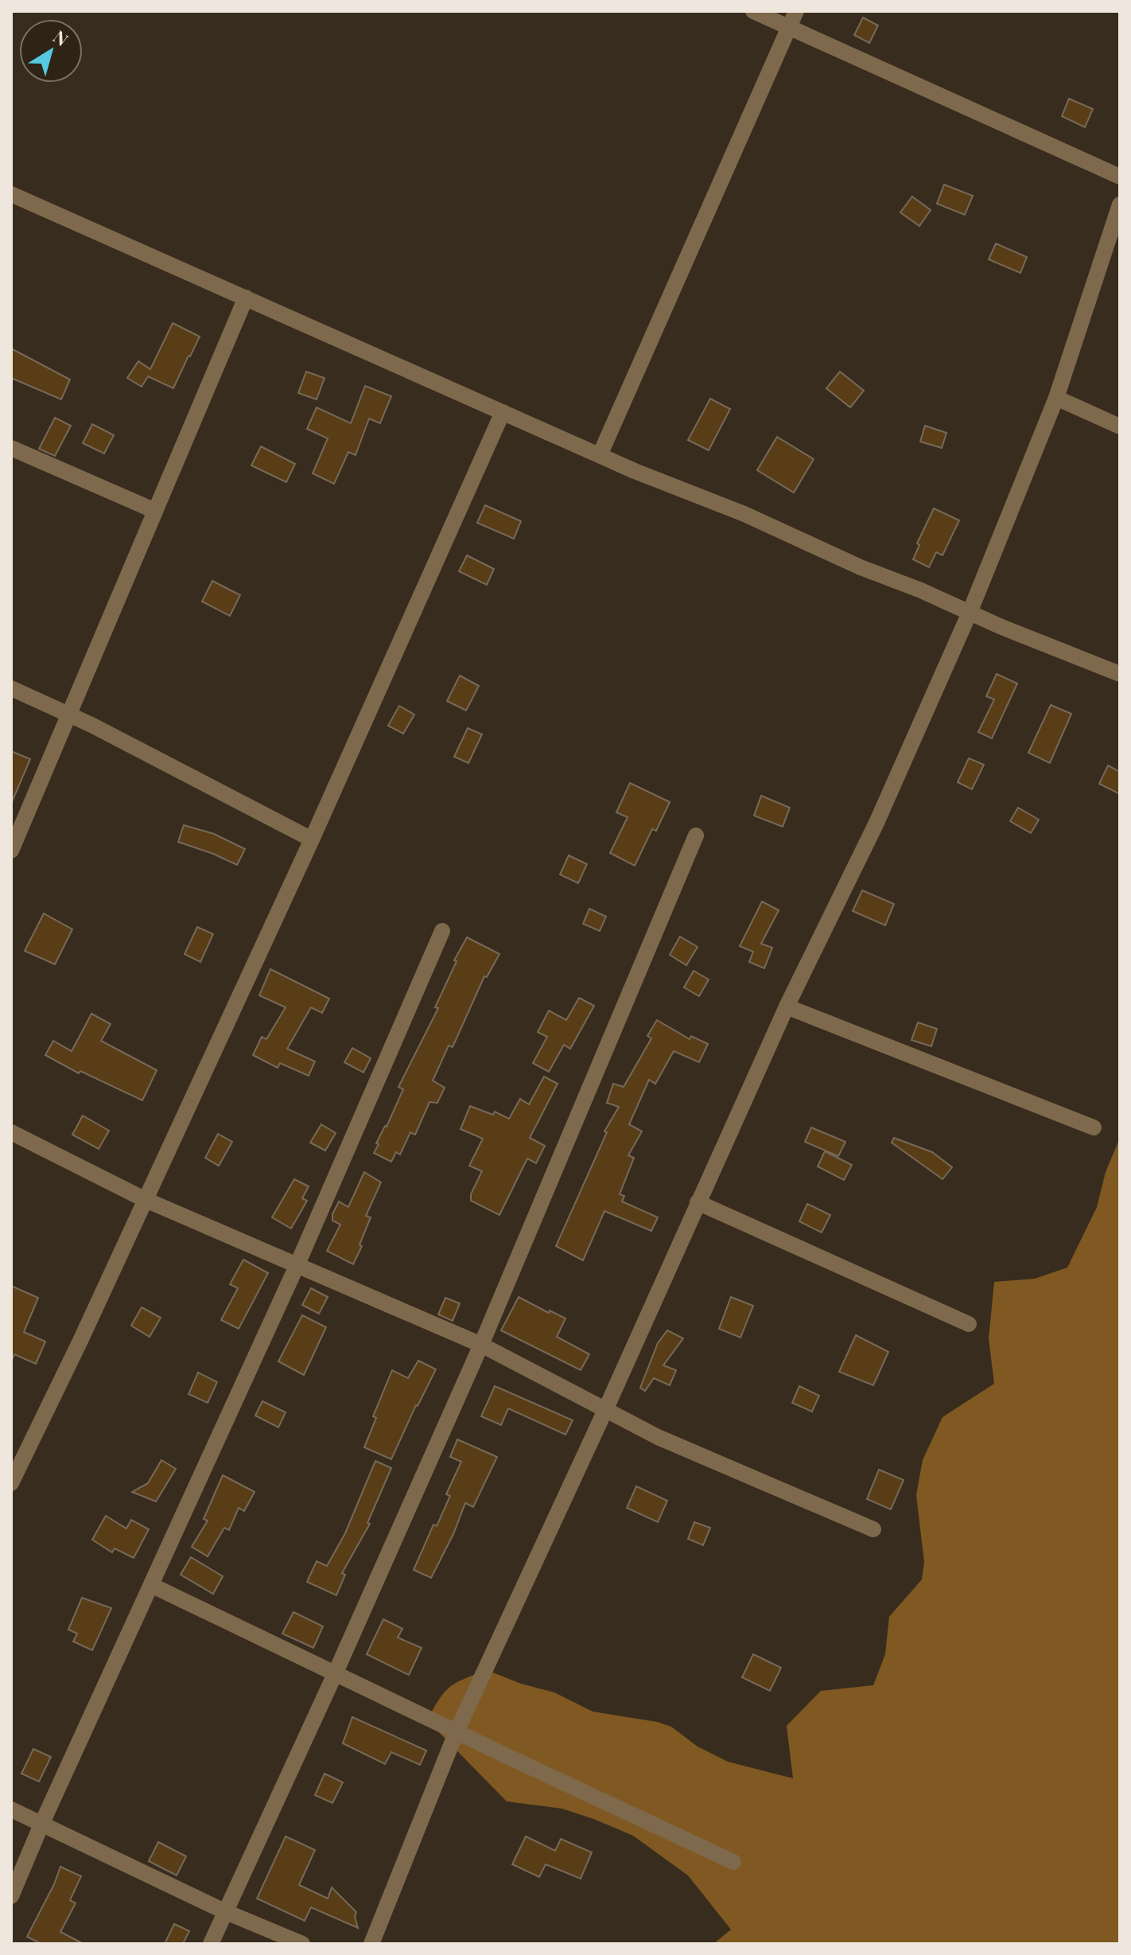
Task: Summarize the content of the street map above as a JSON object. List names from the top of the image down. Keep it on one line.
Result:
{"north":"top right"}
